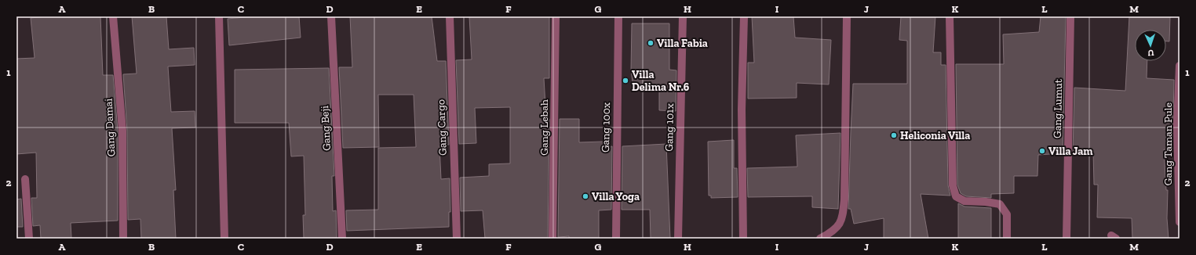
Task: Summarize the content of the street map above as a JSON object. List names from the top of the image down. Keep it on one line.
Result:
{"streets":{"street":["Gang Lumut","Gang Damai","Gang Cargo","Gang Lebah","Gang 100x","Gang 101x","Gang Beji","Gang Taman Pule"]},"places":["Villa Fabia","Villa Delima Nr.6","Heliconia Villa","Villa Jam","Villa Yoga"],"north":"bottom","grid":{"columns":["A","B","C","D","E","F","G","H","I","J","K","L","M"],"rows":["1","2"]}}
